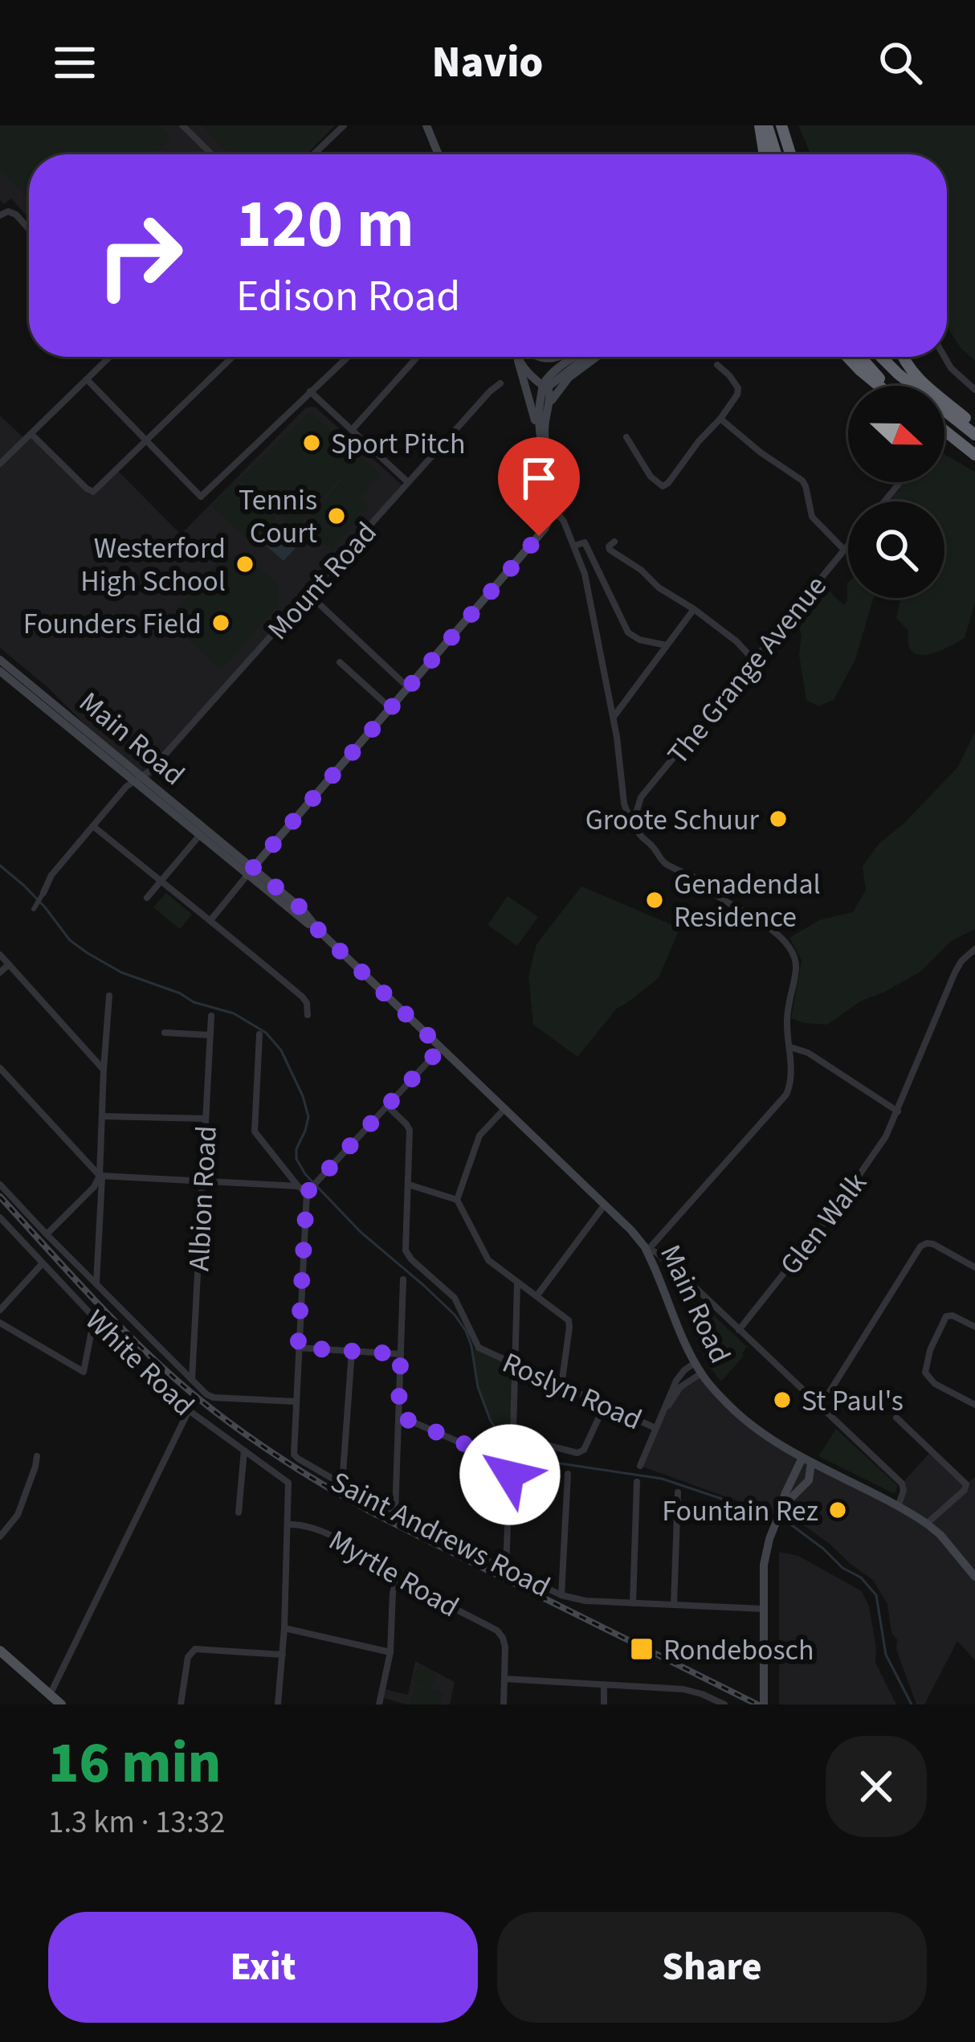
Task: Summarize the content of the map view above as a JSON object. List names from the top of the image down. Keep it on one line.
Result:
{"streets":{"main road":["Main Road"],"street":["Mount Road","The Grange Avenue","Albion Road","Glen Walk","White Road","Roslyn Road","Saint Andrews Road","Myrtle Road"]},"crossings":[["Mount Road","Main Road"],["White Road","Myrtle Road"]],"places":{"other":["Sport Pitch","Tennis Court","Westerford High School","Founders Field","Groote Schuur","Genadendal Residence","St Paul's","Fountain Rez"],"transit":["Rondebosch"]},"north":"right","page":{"header":"Navio","turn":["120 m","Edison Road"],"heading":["16 min","1.3 km · 13:32"],"buttons":["Exit","Share"]}}
